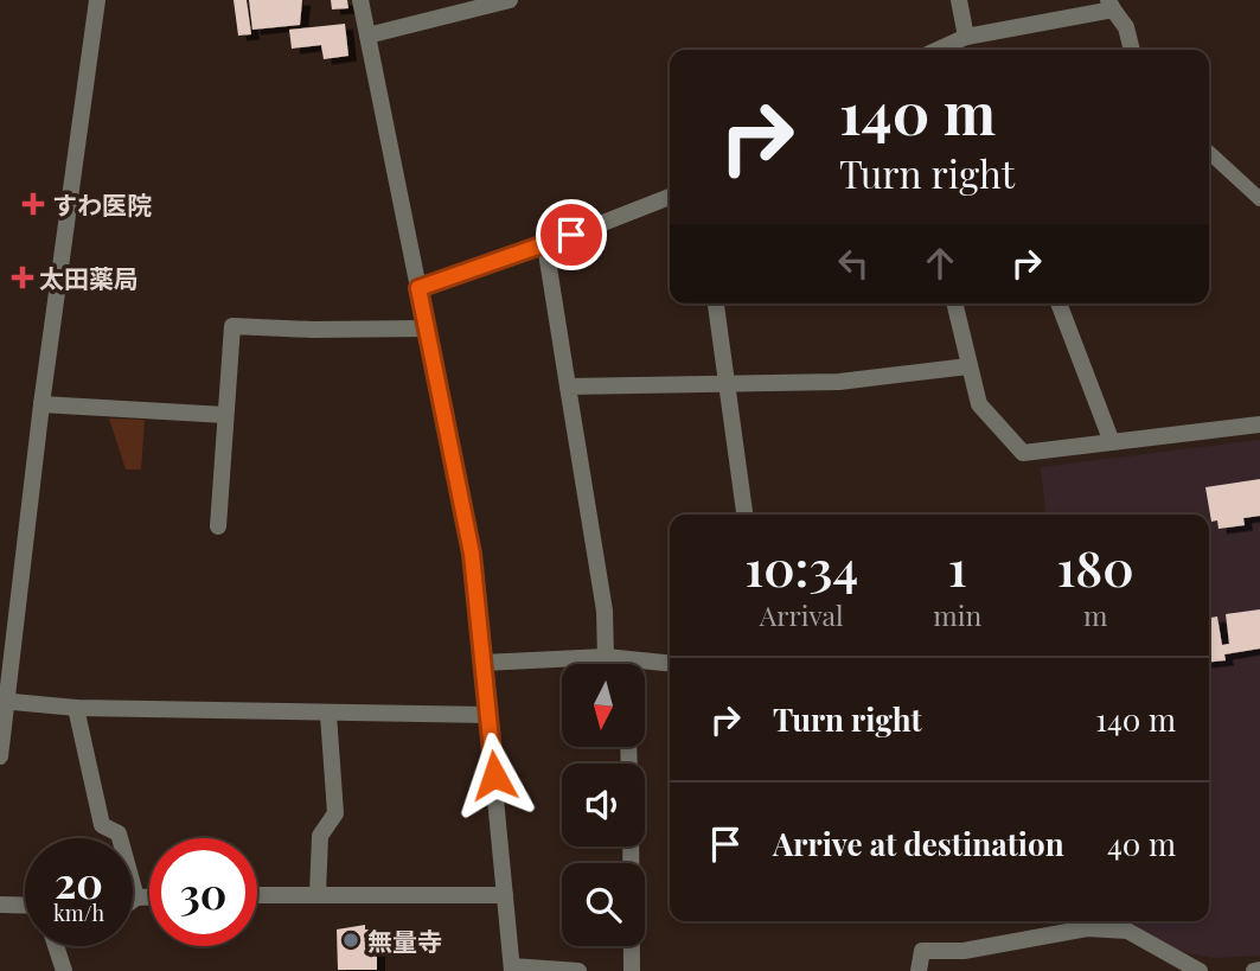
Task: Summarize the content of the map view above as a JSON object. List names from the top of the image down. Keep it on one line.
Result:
{"places":{"health":["すわ医院","太田薬局"],"other":["無量寺"]},"north":"bottom","page":{"turn":["140 m","Turn right"],"eta":["10:34","Arrival","1","min","180","m"],"list":[{"name":"Turn right","value":"140 m"},{"name":"Arrive at destination","value":"40 m"}],"speed":"20 km/h","limit":"30"}}
